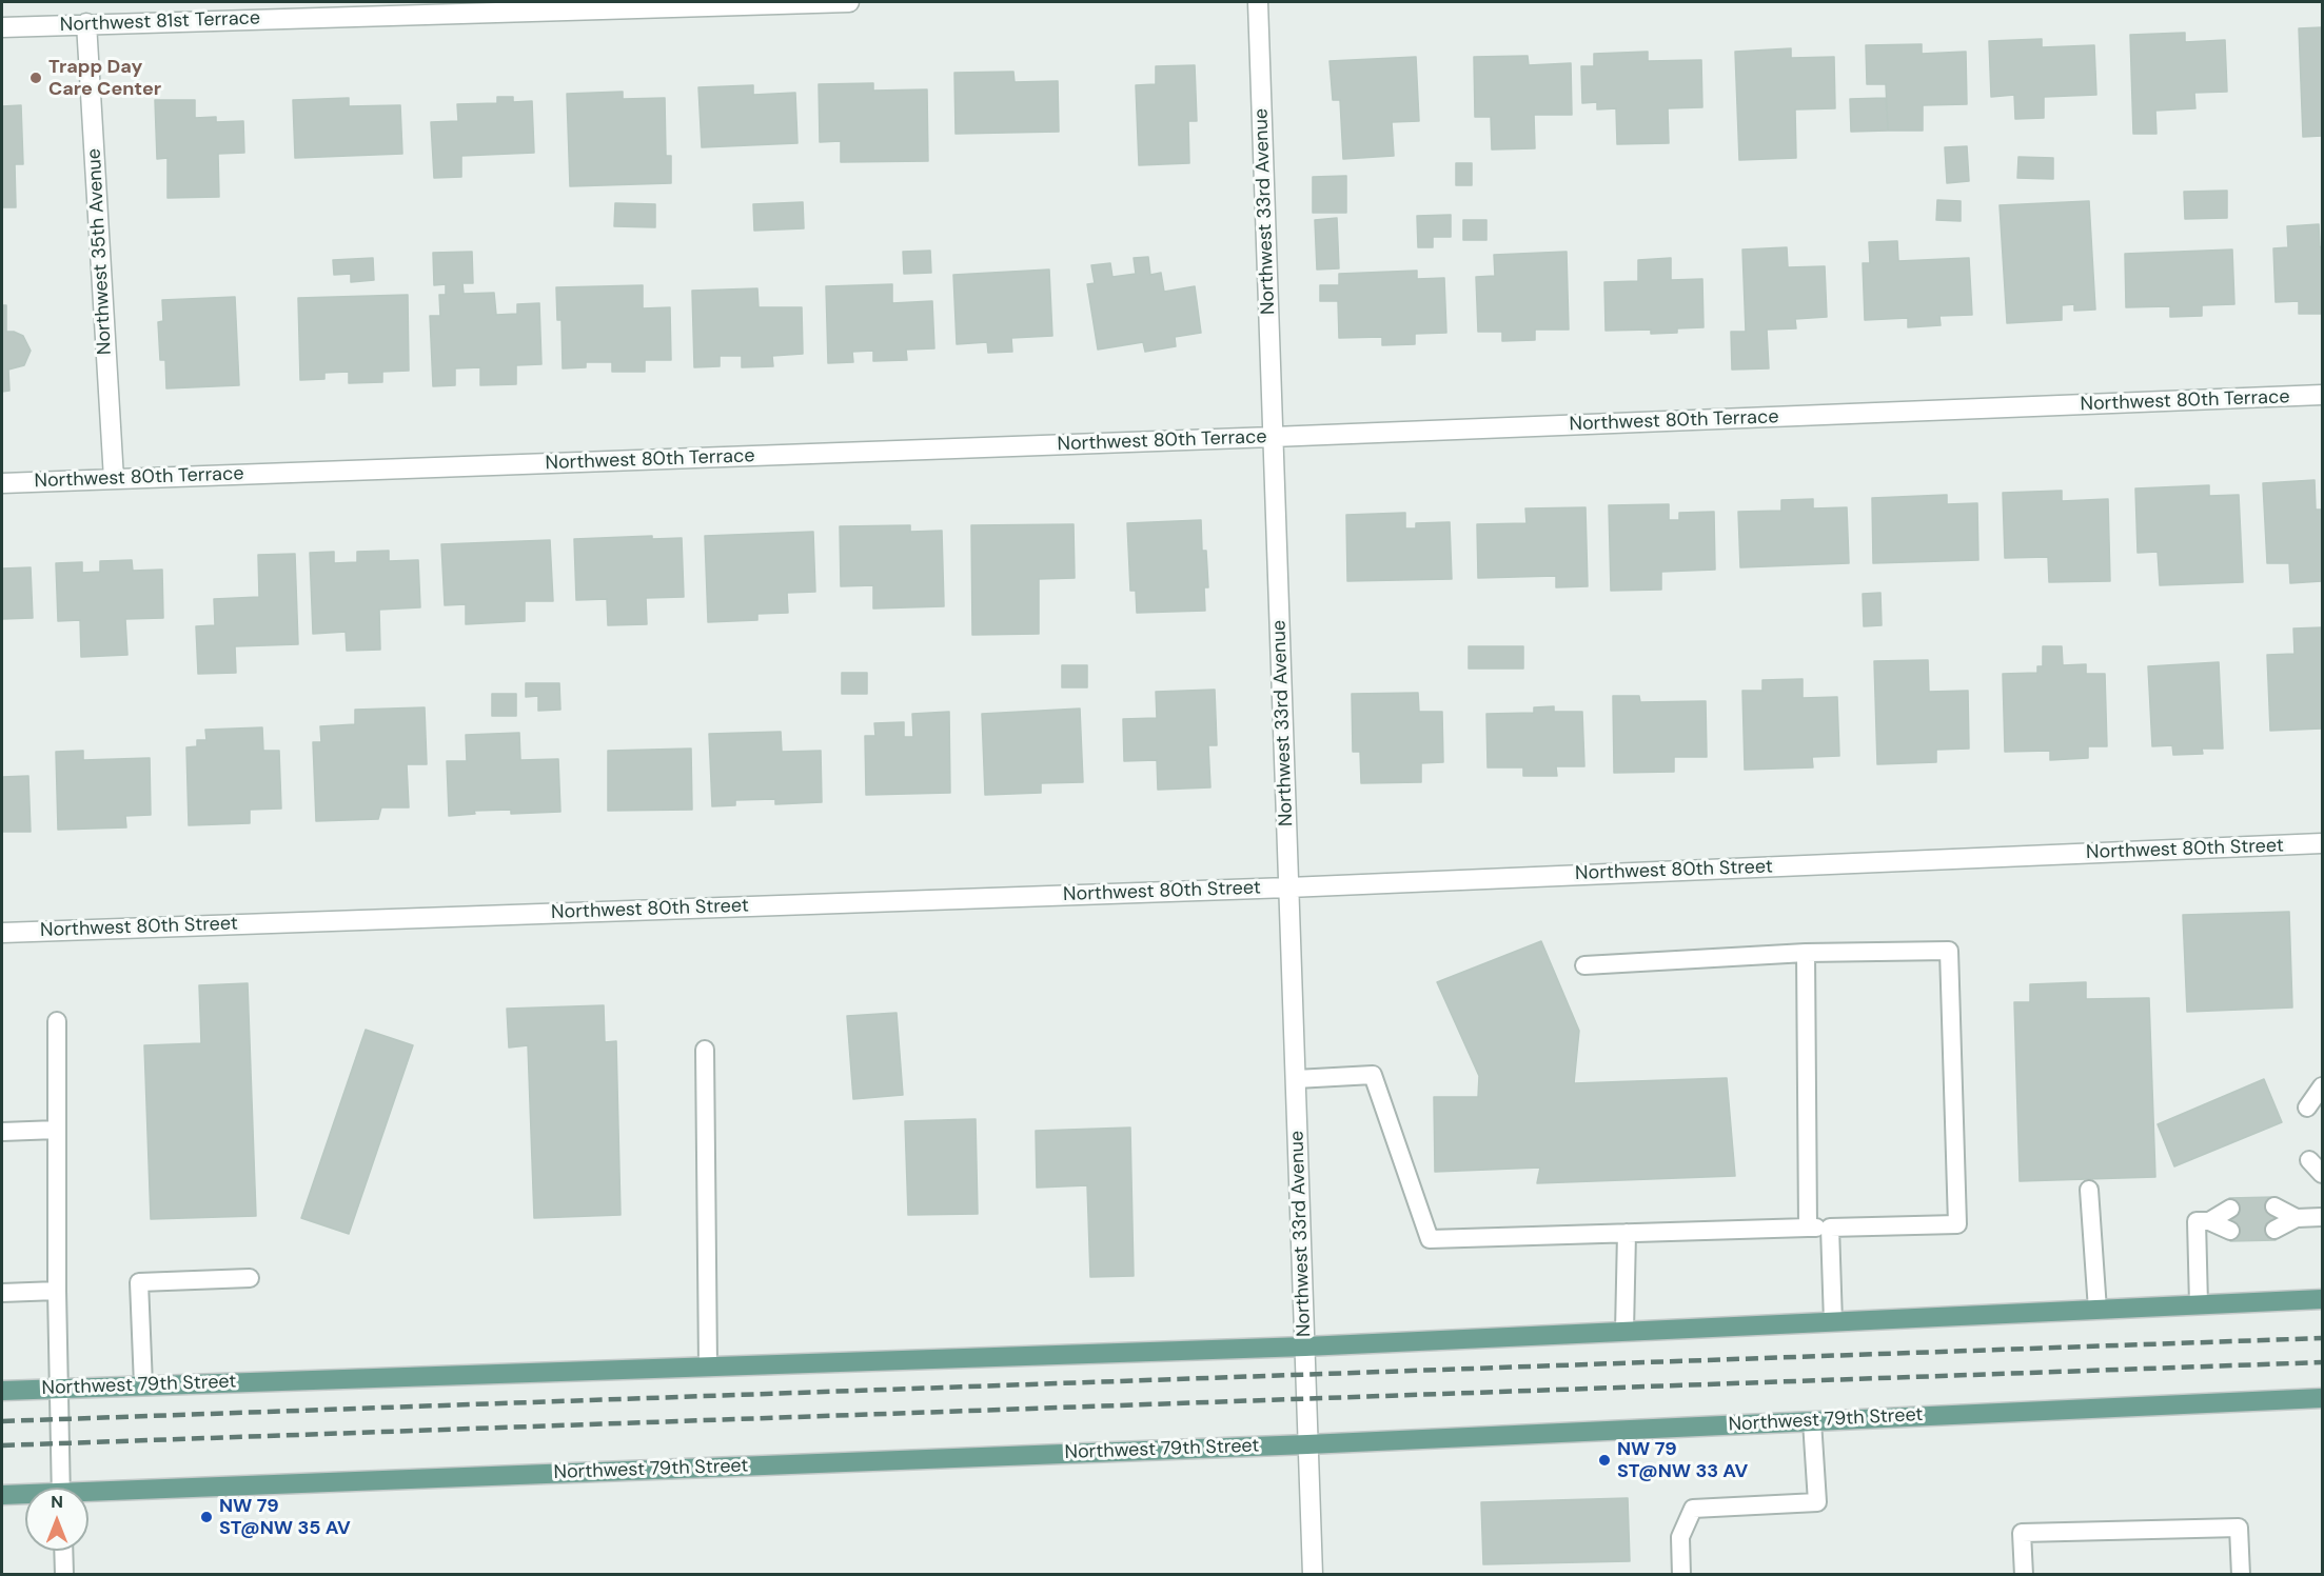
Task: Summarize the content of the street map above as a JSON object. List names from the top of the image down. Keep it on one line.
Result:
{"streets":{"main road":["Northwest 79th Street"],"street":["Northwest 81st Terrace","Northwest 33rd Avenue","Northwest 35th Avenue","Northwest 80th Terrace","Northwest 80th Street"]},"crossings":[["Northwest 81st Terrace","Northwest 35th Avenue"],["Northwest 33rd Avenue","Northwest 80th Terrace"],["Northwest 33rd Avenue","Northwest 80th Street"],["Northwest 33rd Avenue","Northwest 79th Street"],["Northwest 35th Avenue","Northwest 80th Terrace"]],"places":["Trapp Day Care Center","NW 79 ST@NW 33 AV","NW 79 ST@NW 35 AV"],"north":"top"}
